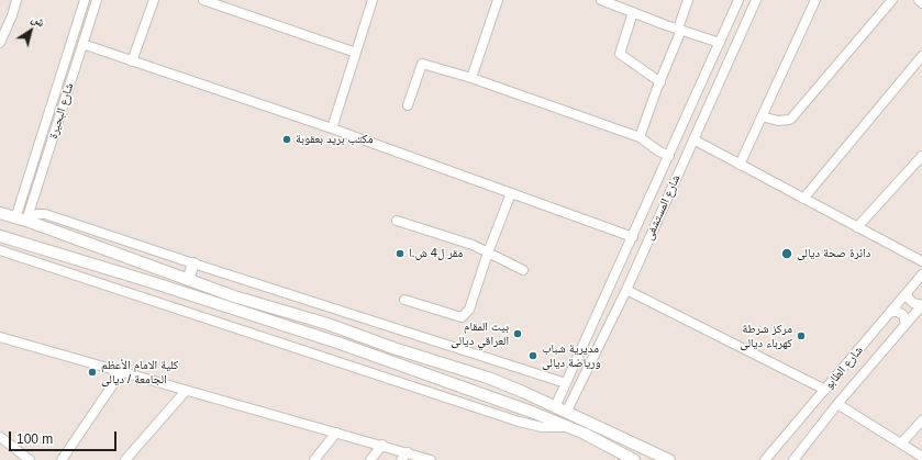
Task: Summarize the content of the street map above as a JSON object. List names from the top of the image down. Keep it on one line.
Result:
{"streets":{"street":["شارع البحيرة","شارع المستشفى","شارع الطابو"]},"places":["مكتب بريد بعقوبة","مقر ل4 ش.ا","دائرة صحة ديالى","بيت المقام العراقي ديالى","مركز شرطة كهرباء ديالى","مديرية شباب ورياضة ديالى","كلية الامام الأعظم الجامعة / ديالى"],"scale_bar":"100 m","north":"top right"}
